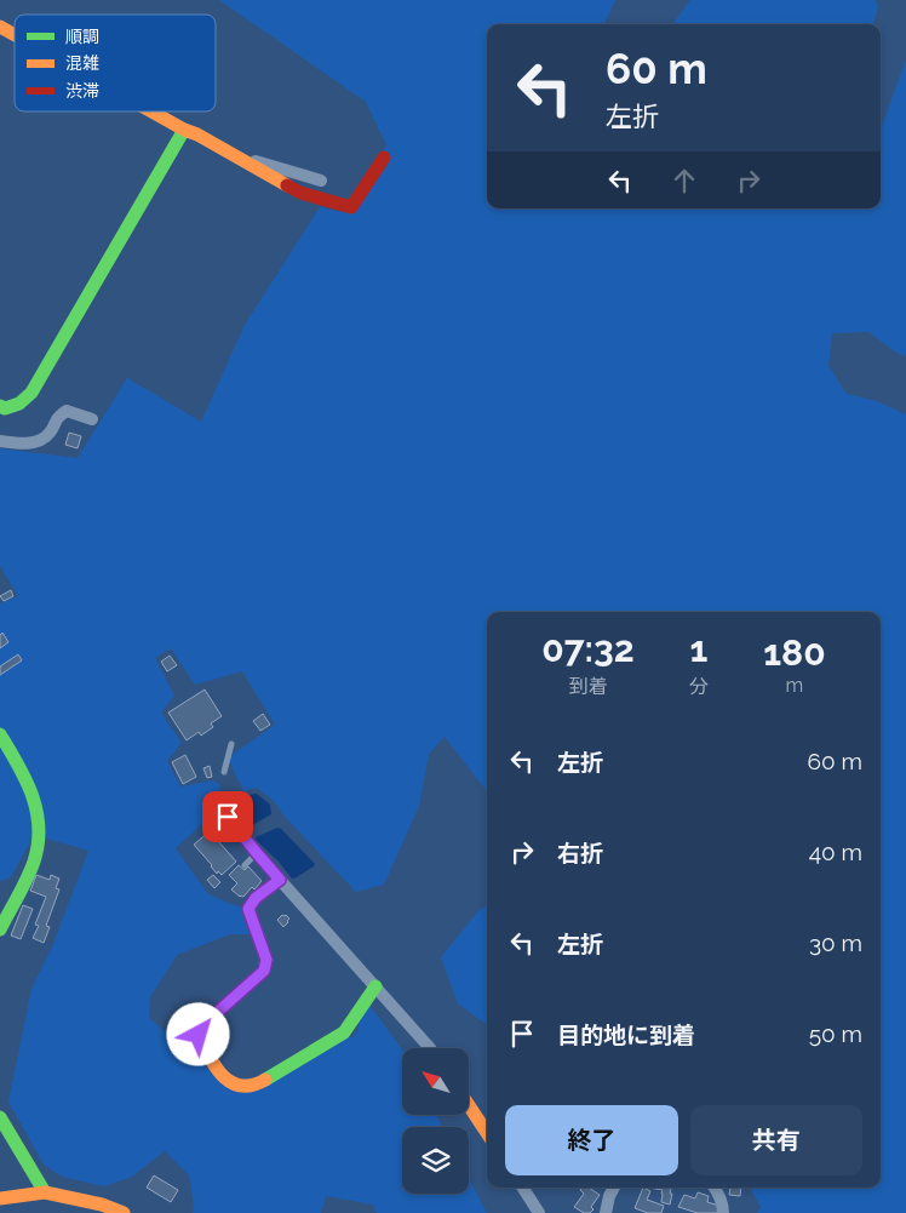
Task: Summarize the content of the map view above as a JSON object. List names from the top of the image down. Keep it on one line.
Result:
{"legend":["順調","混雑","渋滞"],"north":"top left","page":{"turn":["60 m","左折"],"eta":["07:32","到着","1","分","180","m"],"list":[{"name":"左折","value":"60 m"},{"name":"右折","value":"40 m"},{"name":"左折","value":"30 m"},{"name":"目的地に到着","value":"50 m"}],"buttons":["終了","共有"]}}
